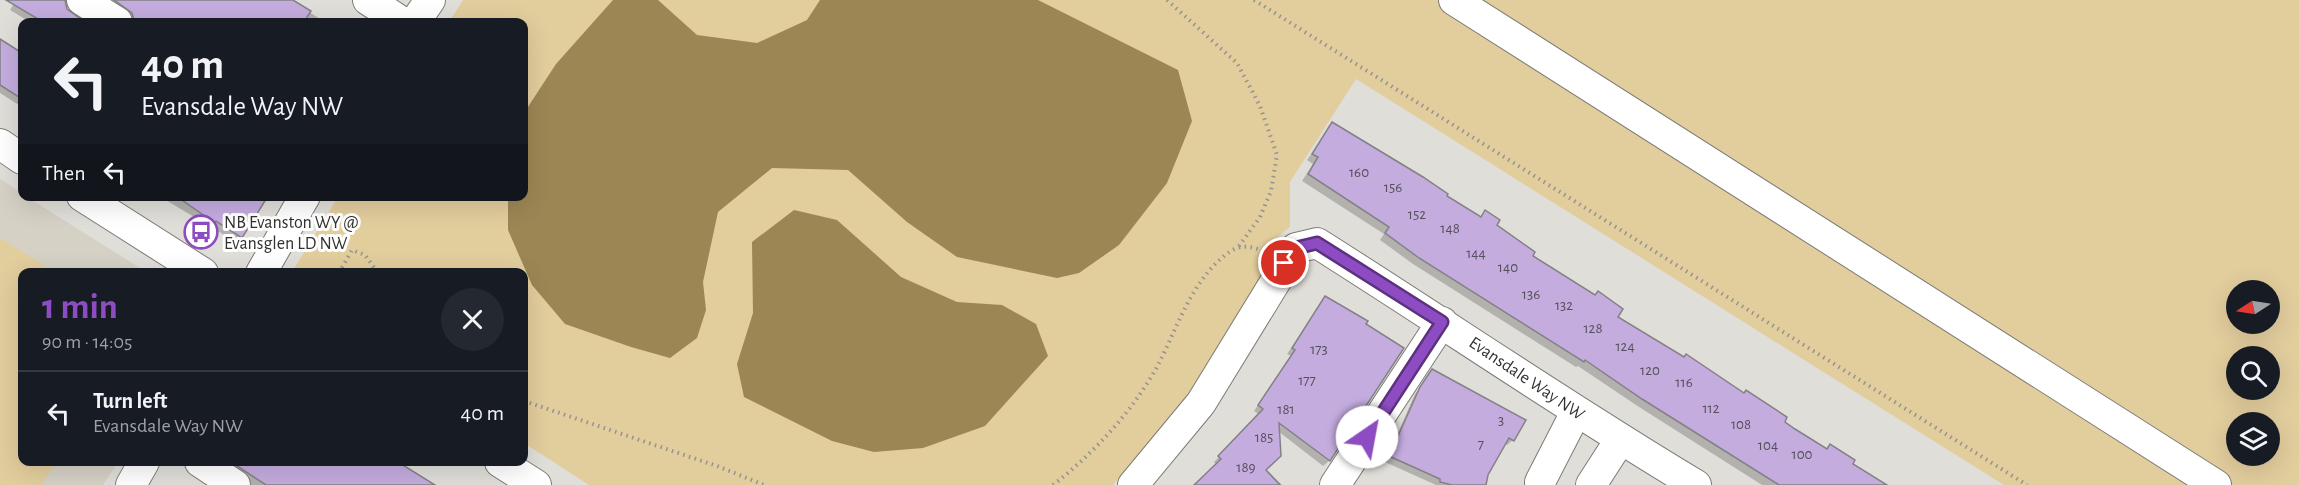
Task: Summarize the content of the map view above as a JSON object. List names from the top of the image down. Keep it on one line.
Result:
{"streets":{"street":["Evansdale Way NW"]},"places":{"bus stop":["NB Evanston WY @ Evansglen LD NW"]},"house_numbers":["160","156","152","148","144","140","136","132","128","124","173","120","177","116","112","181","3","108","185","7","104","100","189"],"north":"left","page":{"turn":["40 m","Evansdale Way NW"],"then":"Then","heading":["1 min","90 m · 14:05"],"list":[{"name":"Turn left","note":"Evansdale Way NW","value":"40 m"}]}}
